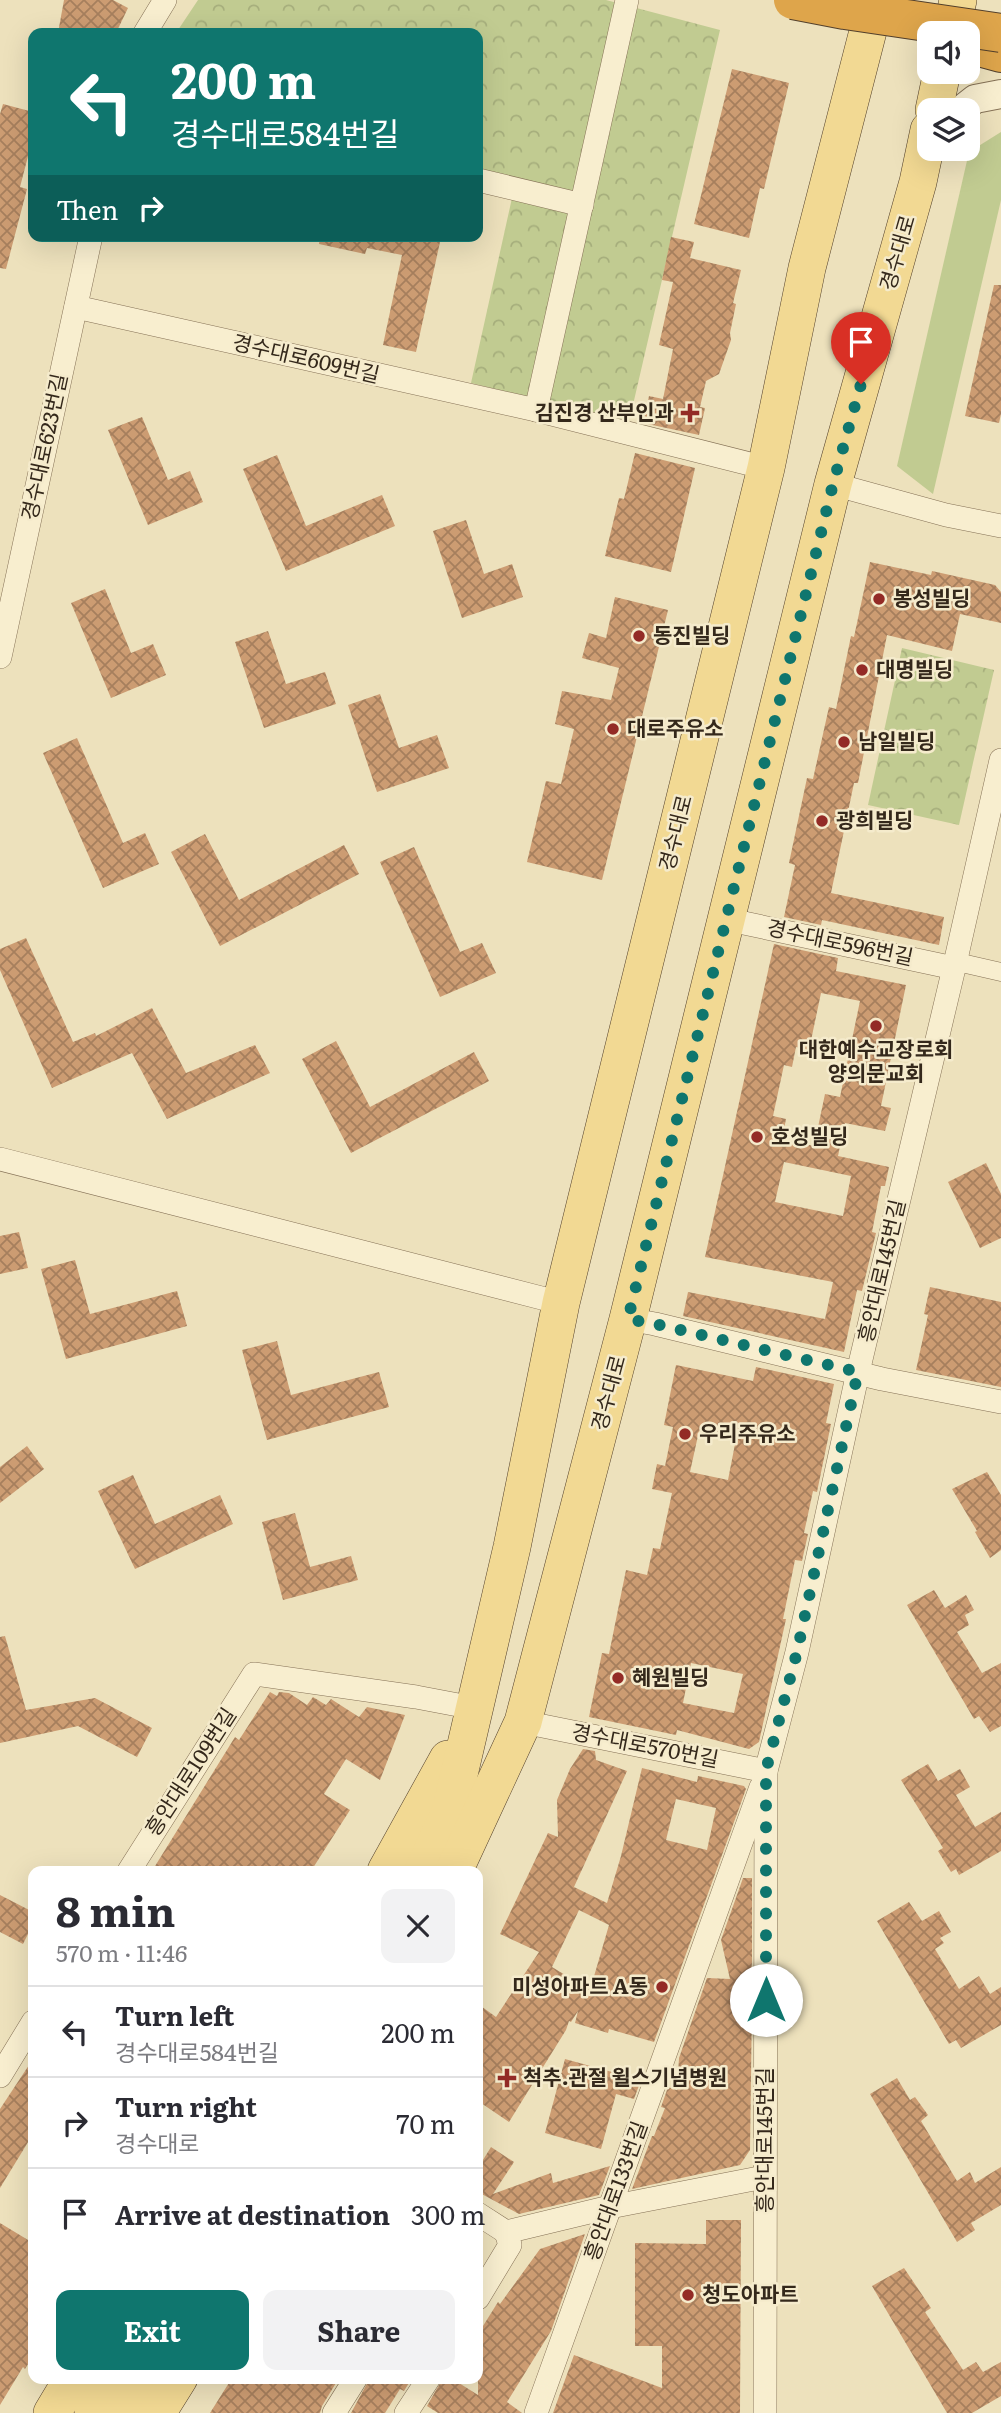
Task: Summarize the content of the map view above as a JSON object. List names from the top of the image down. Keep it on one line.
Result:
{"streets":{"main road":["경수대로"],"street":["경수대로609번길","경수대로623번길","경수대로596번길","흥안대로145번길","경수대로570번길","흥안대로109번길","흥안대로133번길"]},"crossings":[["경수대로","경수대로609번길"],["경수대로","경수대로596번길"],["경수대로","경수대로570번길"],["경수대로","흥안대로109번길"],["경수대로609번길","경수대로623번길"],["경수대로596번길","흥안대로145번길"],["흥안대로145번길","경수대로570번길"],["흥안대로145번길","흥안대로133번길"],["경수대로570번길","흥안대로133번길"]],"places":{"health":["김진경 산부인과","척추.관절 윌스기념병원"],"other":["봉성빌딩","동진빌딩","대명빌딩","대로주유소","남일빌딩","광희빌딩","대한예수교장로회 양의문교회","호성빌딩","우리주유소","혜원빌딩","미성아파트 A동","청도아파트"]},"page":{"turn":["200 m","경수대로584번길"],"then":"Then","heading":["8 min","570 m · 11:46"],"list":[{"name":"Turn left","note":"경수대로584번길","value":"200 m"},{"name":"Turn right","note":"경수대로","value":"70 m"},{"name":"Arrive at destination","value":"300 m"}],"buttons":["Exit","Share"]}}
